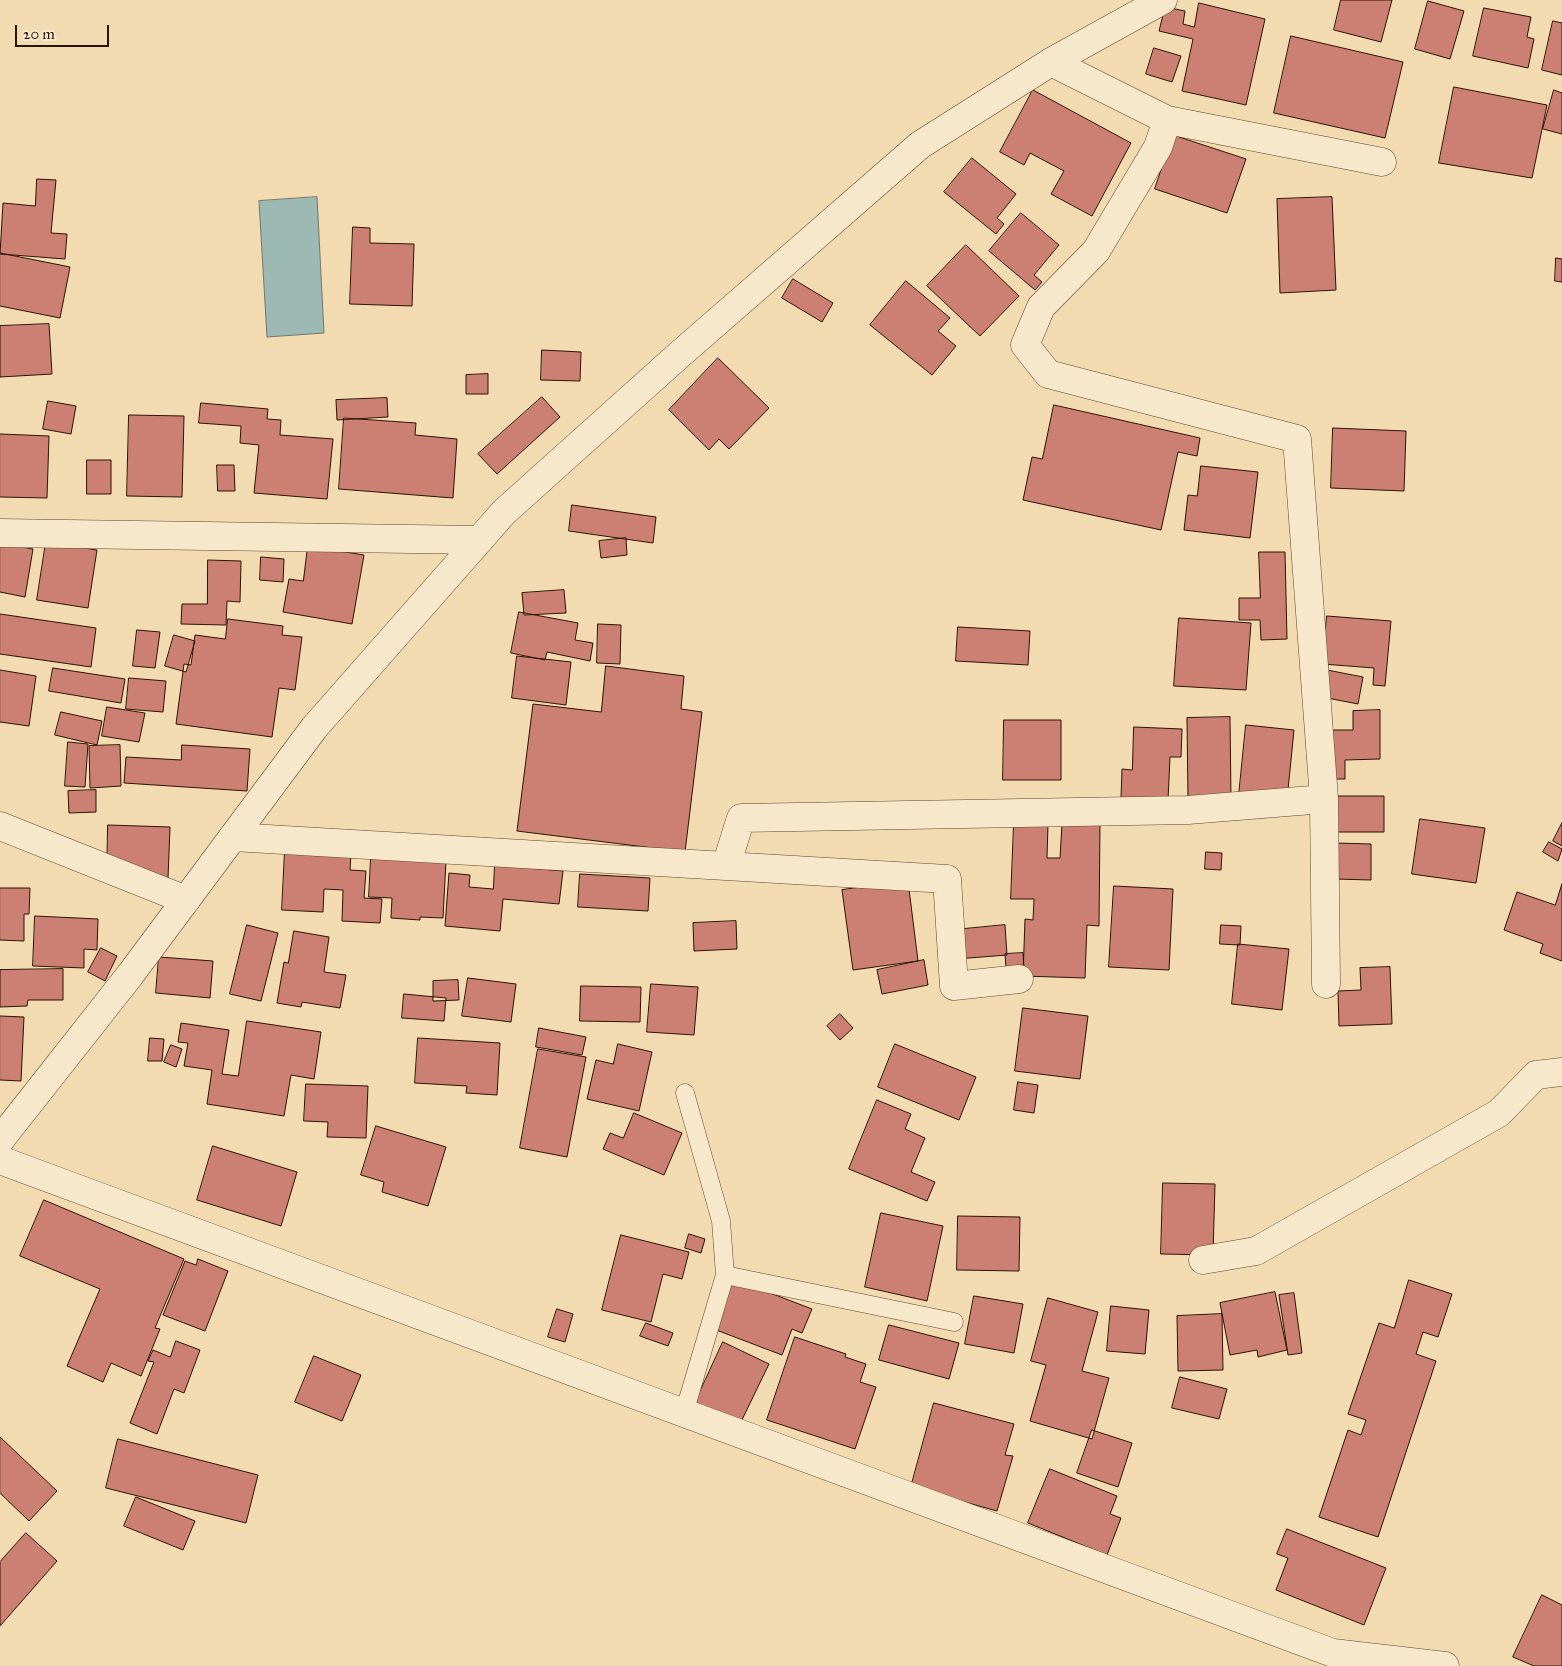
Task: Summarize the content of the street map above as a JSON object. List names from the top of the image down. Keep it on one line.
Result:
{"scale_bar":"20 m"}
